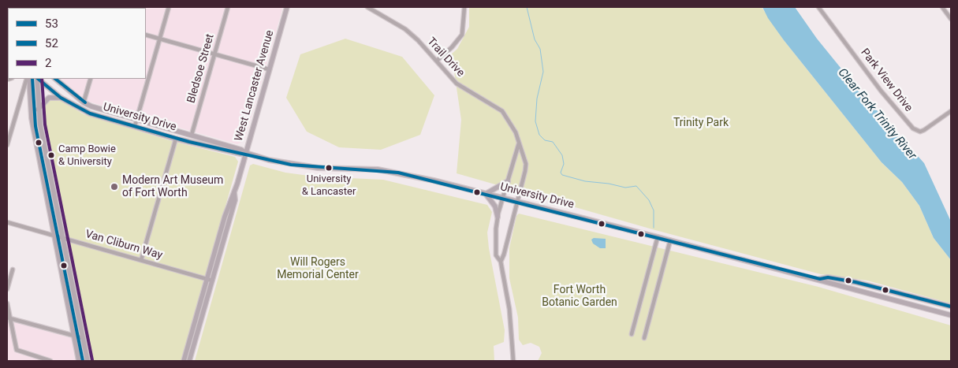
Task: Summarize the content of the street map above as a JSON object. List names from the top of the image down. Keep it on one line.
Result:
{"streets":{"main road":["West Lancaster Avenue","University Drive"],"street":["Trail Drive","Bledsoe Street","Park View Drive","Van Cliburn Way"]},"crossings":[["Trail Drive","University Drive"],["Bledsoe Street","University Drive"],["West Lancaster Avenue","University Drive"],["West Lancaster Avenue","Van Cliburn Way"]],"water":["Clear Fork Trinity River"],"parks":["Trinity Park","Will Rogers Memorial Center","Fort Worth Botanic Garden"],"places":["Camp Bowie & University","University & Lancaster","Modern Art Museum of Fort Worth"],"lines":["transit line 53","transit line 52","transit line 2"],"legend":["53","52","2"]}
